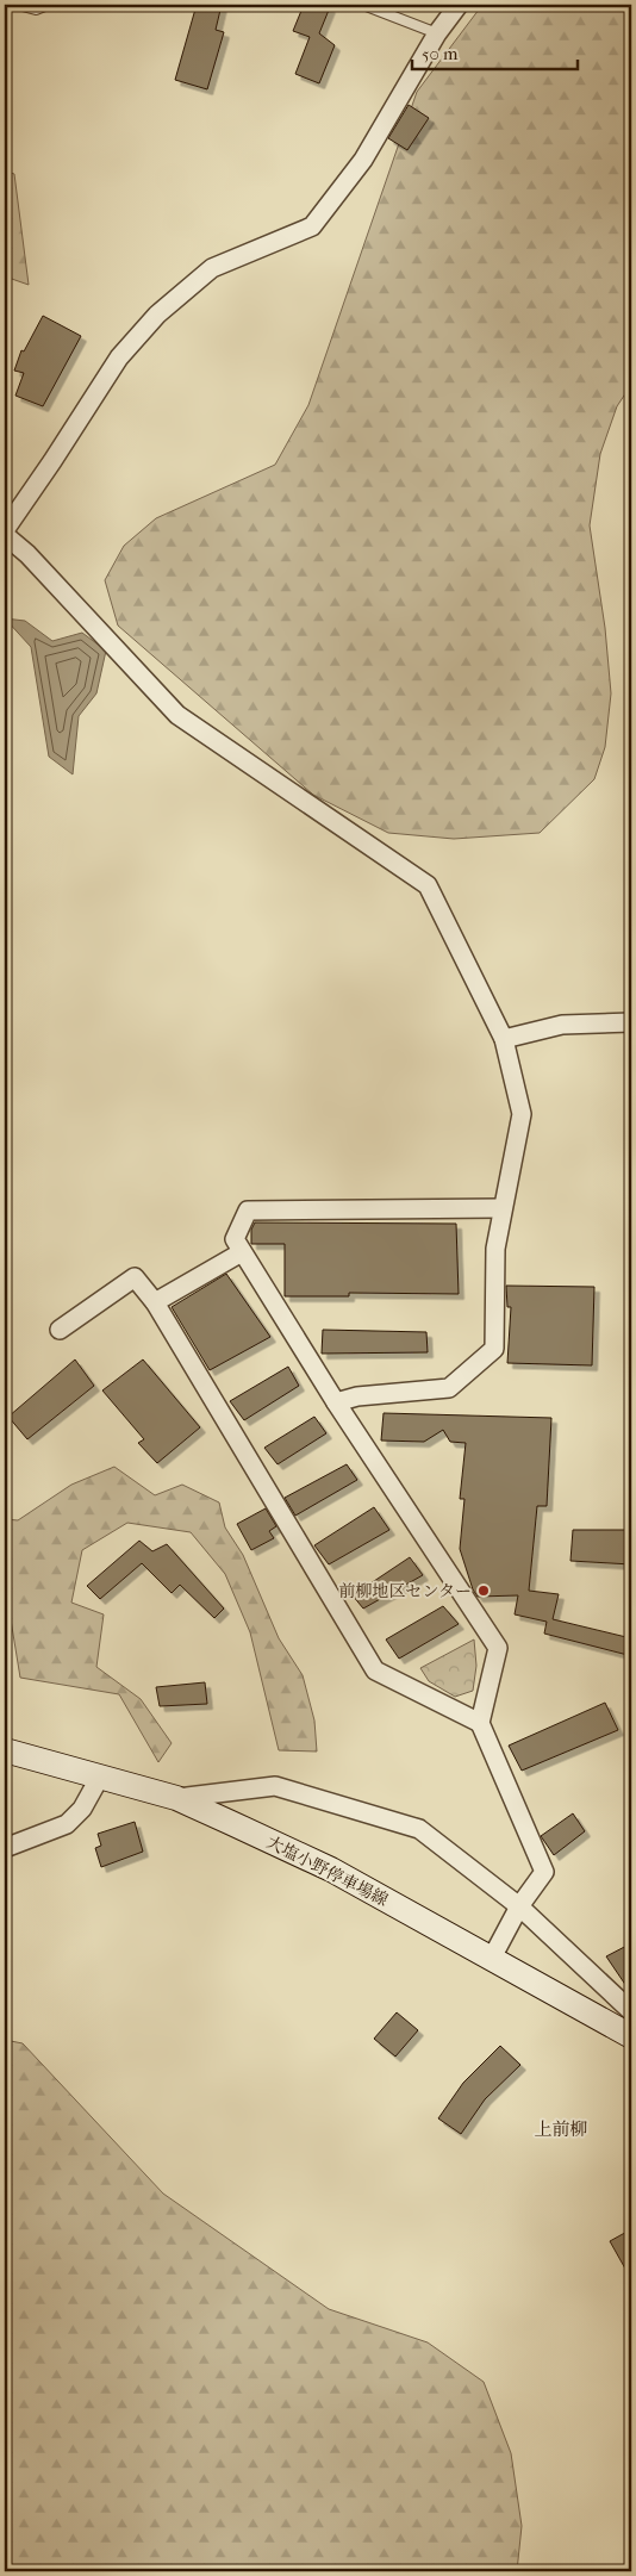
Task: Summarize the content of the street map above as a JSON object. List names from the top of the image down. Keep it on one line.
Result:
{"streets":{"main road":["大塩小野停車場線"]},"districts":["上前柳"],"places":["前柳地区センター"],"scale_bar":"50 m"}
